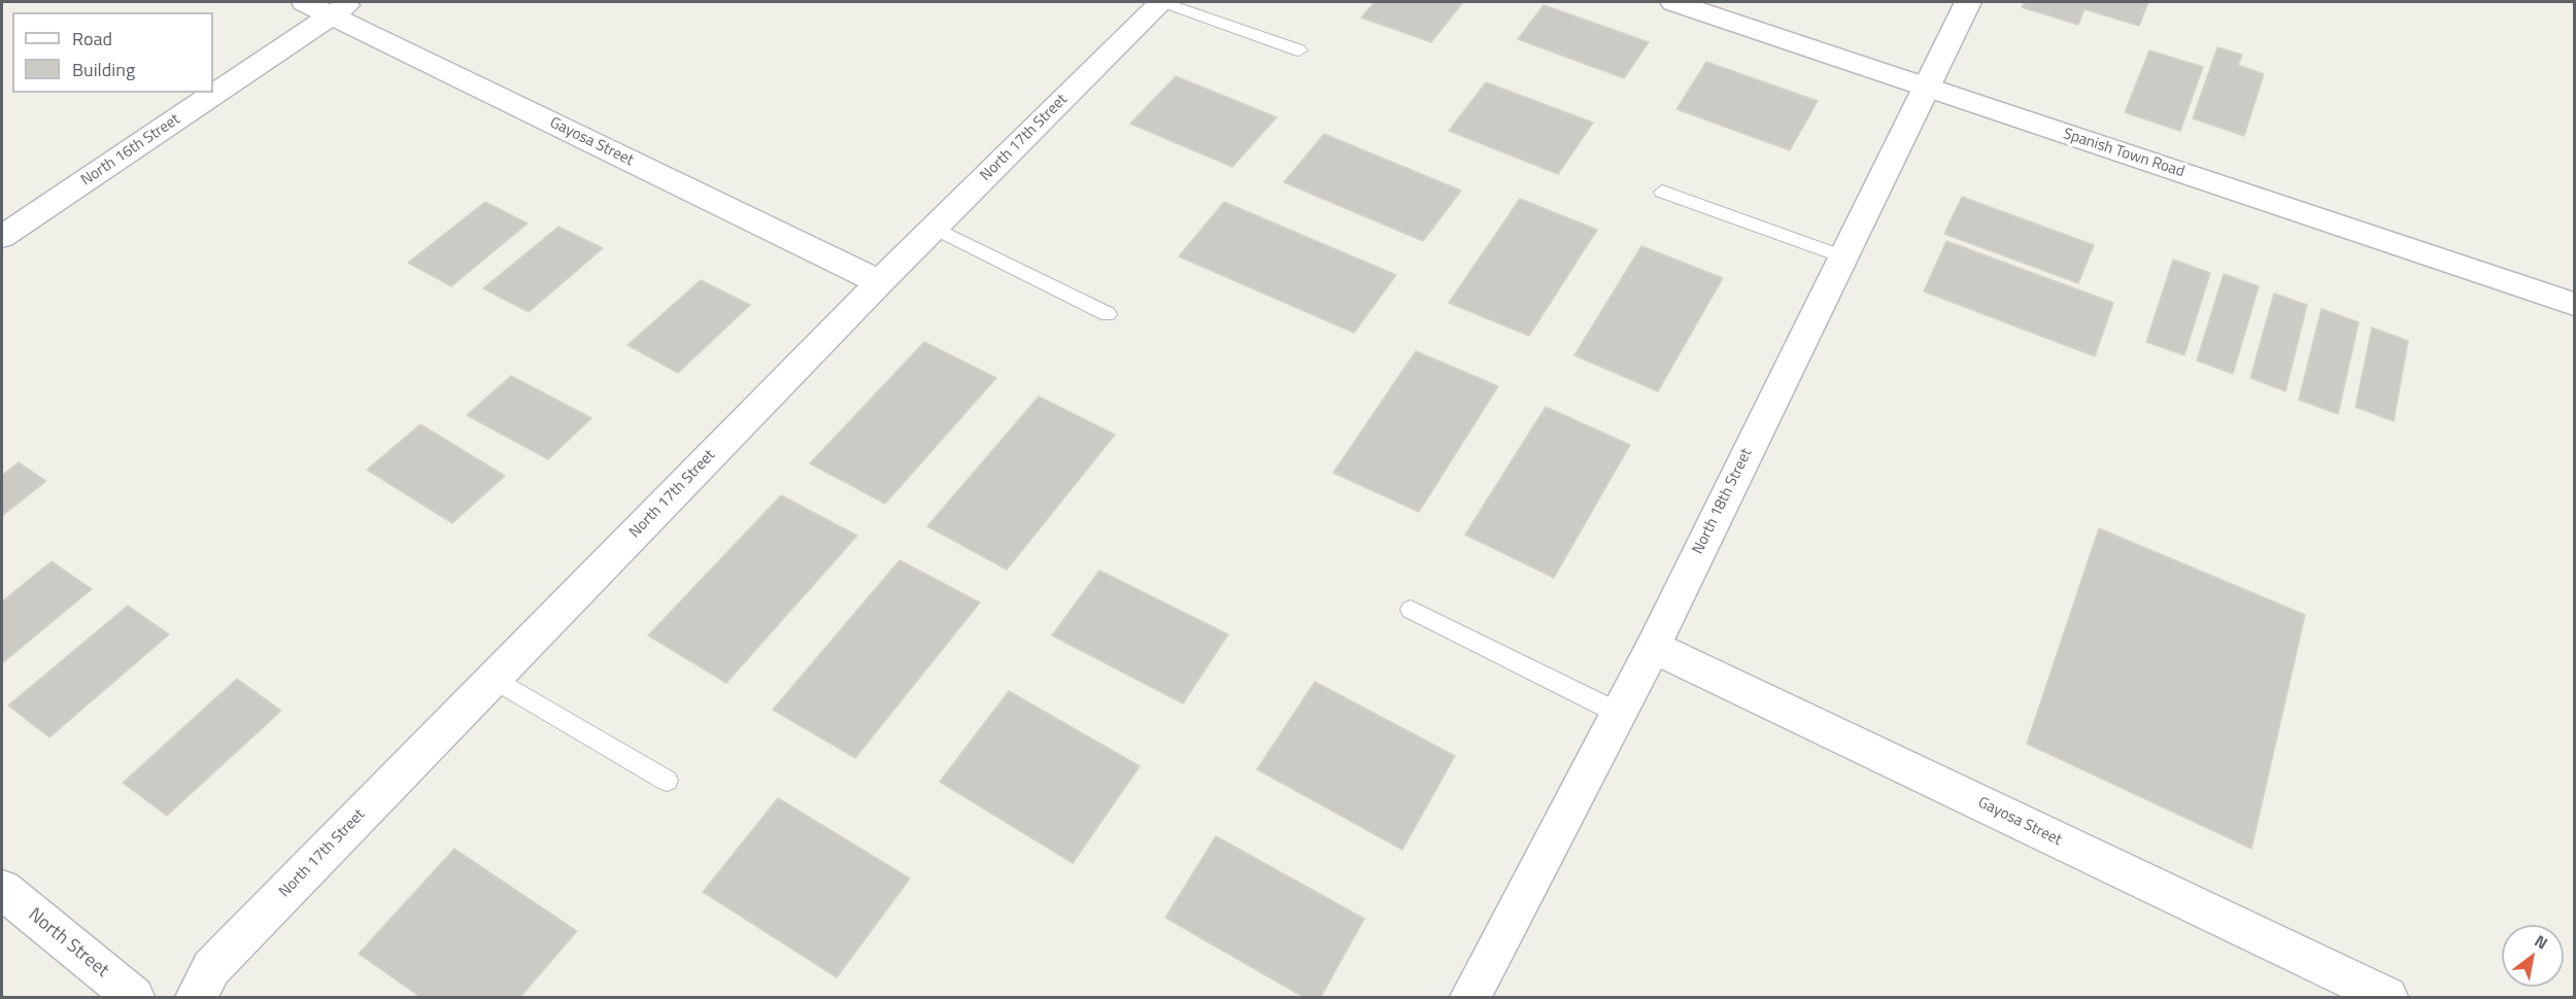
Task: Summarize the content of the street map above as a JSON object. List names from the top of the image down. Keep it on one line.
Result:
{"streets":{"street":["North 17th Street","Gayosa Street","North 16th Street","Spanish Town Road","North 18th Street","North Street"]},"crossings":[["North 17th Street","Gayosa Street"],["Gayosa Street","North 16th Street"],["Gayosa Street","North 18th Street"],["Spanish Town Road","North 18th Street"]],"legend":["Road","Building"],"north":"top right"}
